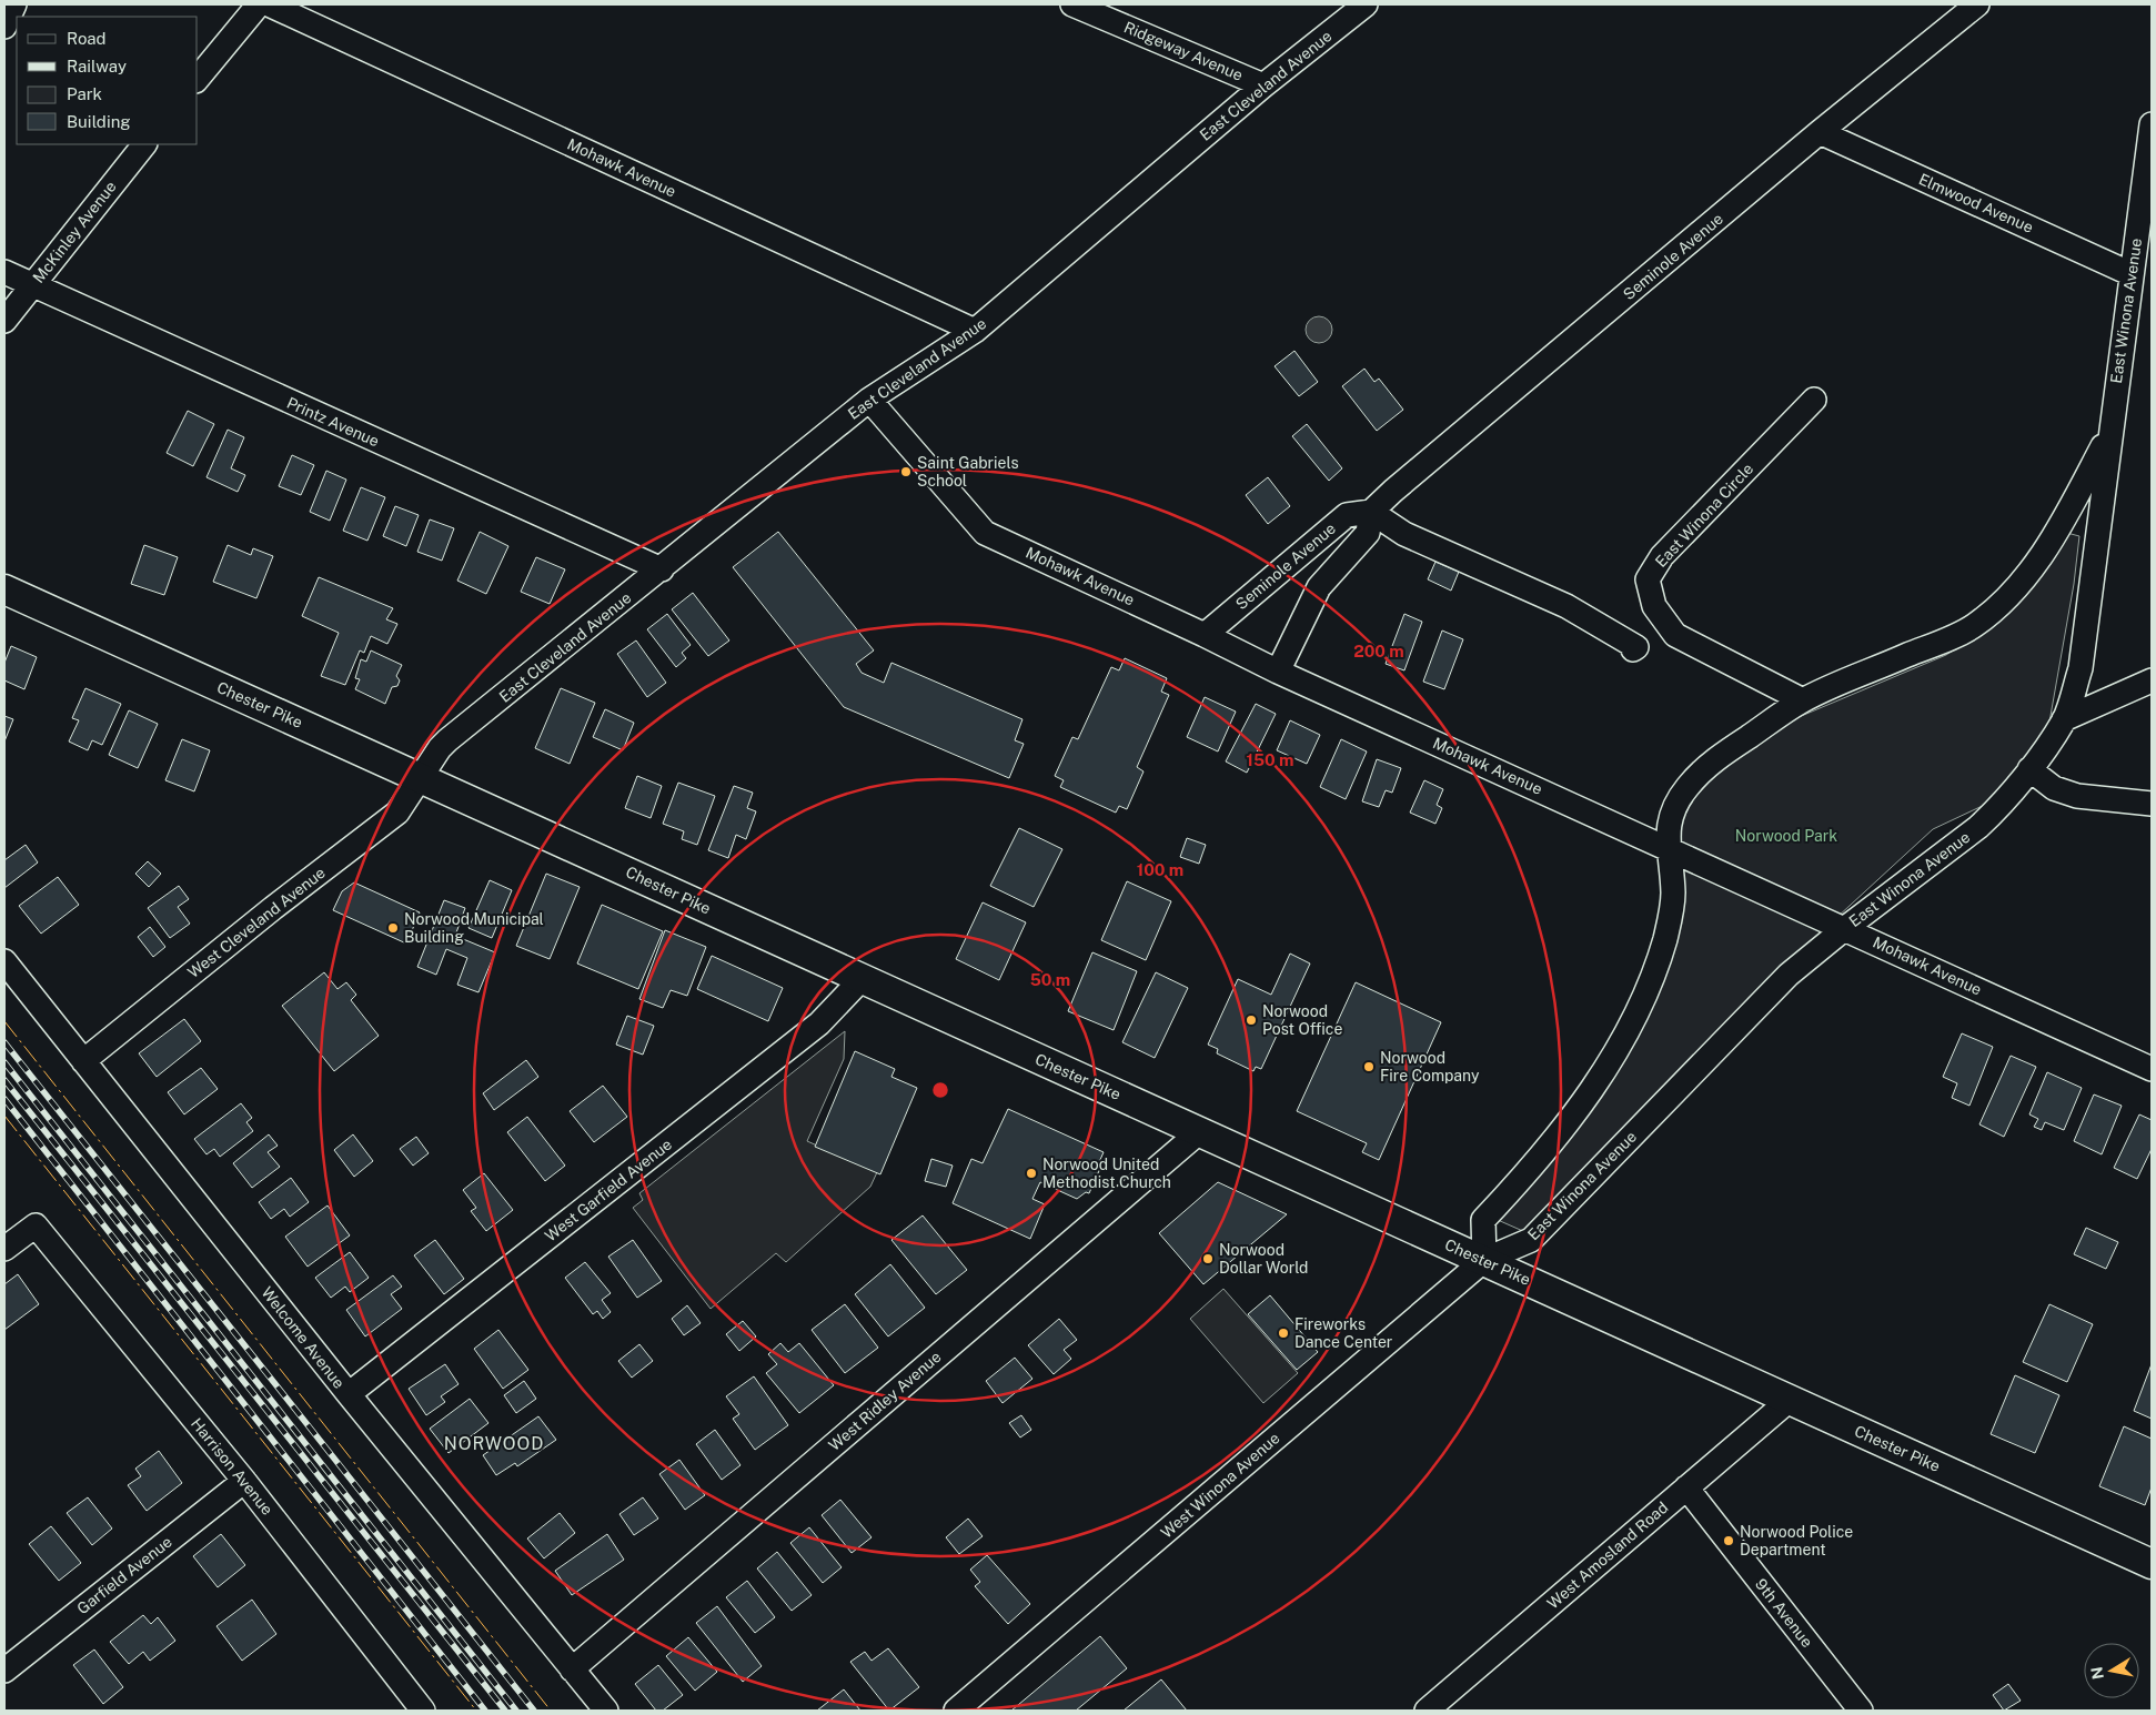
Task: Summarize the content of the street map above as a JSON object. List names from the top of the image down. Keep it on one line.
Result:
{"streets":{"main road":["Chester Pike"],"street":["Ridgeway Avenue","East Cleveland Avenue","Mohawk Avenue","Elmwood Avenue","McKinley Avenue","Seminole Avenue","East Winona Avenue","Printz Avenue","East Winona Circle","West Cleveland Avenue","West Garfield Avenue","Welcome Avenue","West Ridley Avenue","Harrison Avenue","West Winona Avenue","West Amosland Road","Garfield Avenue","9th Avenue"]},"crossings":[["Ridgeway Avenue","East Cleveland Avenue"],["East Cleveland Avenue","Mohawk Avenue"],["East Cleveland Avenue","Printz Avenue"],["East Cleveland Avenue","Chester Pike"],["East Cleveland Avenue","West Cleveland Avenue"],["Mohawk Avenue","Seminole Avenue"],["Mohawk Avenue","East Winona Avenue"],["Elmwood Avenue","Seminole Avenue"],["Elmwood Avenue","East Winona Avenue"],["McKinley Avenue","Printz Avenue"],["East Winona Avenue","East Winona Circle"],["East Winona Avenue","Chester Pike"],["East Winona Avenue","West Winona Avenue"],["Chester Pike","West Cleveland Avenue"],["Chester Pike","West Garfield Avenue"],["Chester Pike","West Ridley Avenue"],["Chester Pike","West Winona Avenue"],["Chester Pike","West Amosland Road"],["West Cleveland Avenue","Welcome Avenue"],["West Garfield Avenue","Welcome Avenue"],["Welcome Avenue","West Ridley Avenue"],["Harrison Avenue","Garfield Avenue"],["West Amosland Road","9th Avenue"]],"districts":["NORWOOD"],"parks":["Norwood Park"],"places":["Saint Gabriels School","Norwood Municipal Building","Norwood Post Office","Norwood Fire Company","Norwood United Methodist Church","Norwood Dollar World","Fireworks Dance Center","Norwood Police Department"],"legend":["Road","Railway","Park","Building"],"north":"left","rings":["200 m","150 m","100 m","50 m"]}
